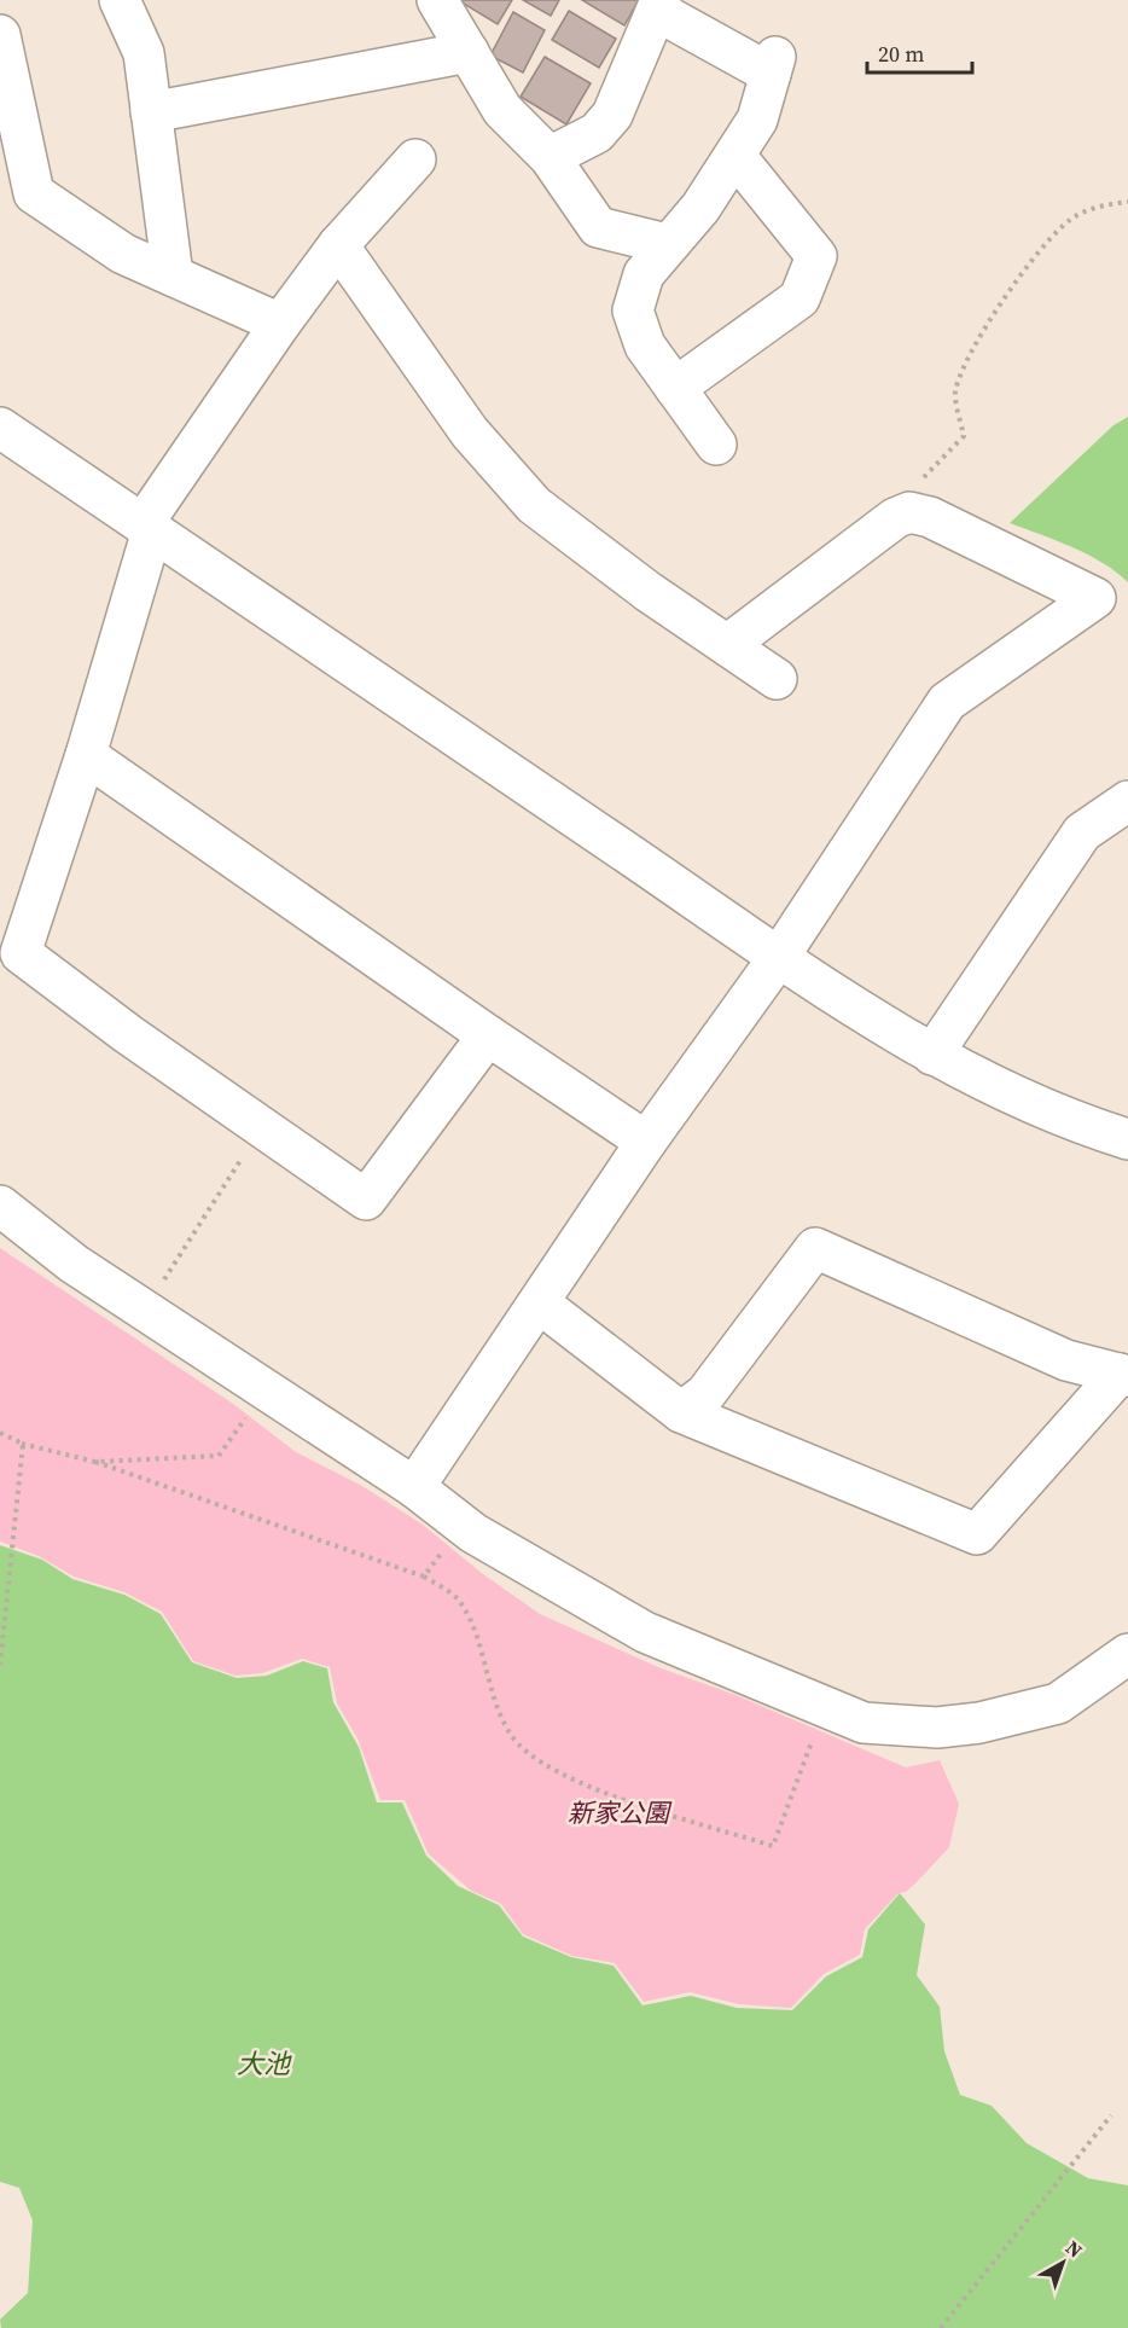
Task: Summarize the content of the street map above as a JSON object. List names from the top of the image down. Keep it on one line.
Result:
{"water":["大池"],"parks":["新家公園"],"scale_bar":"20 m","north":"top right"}
